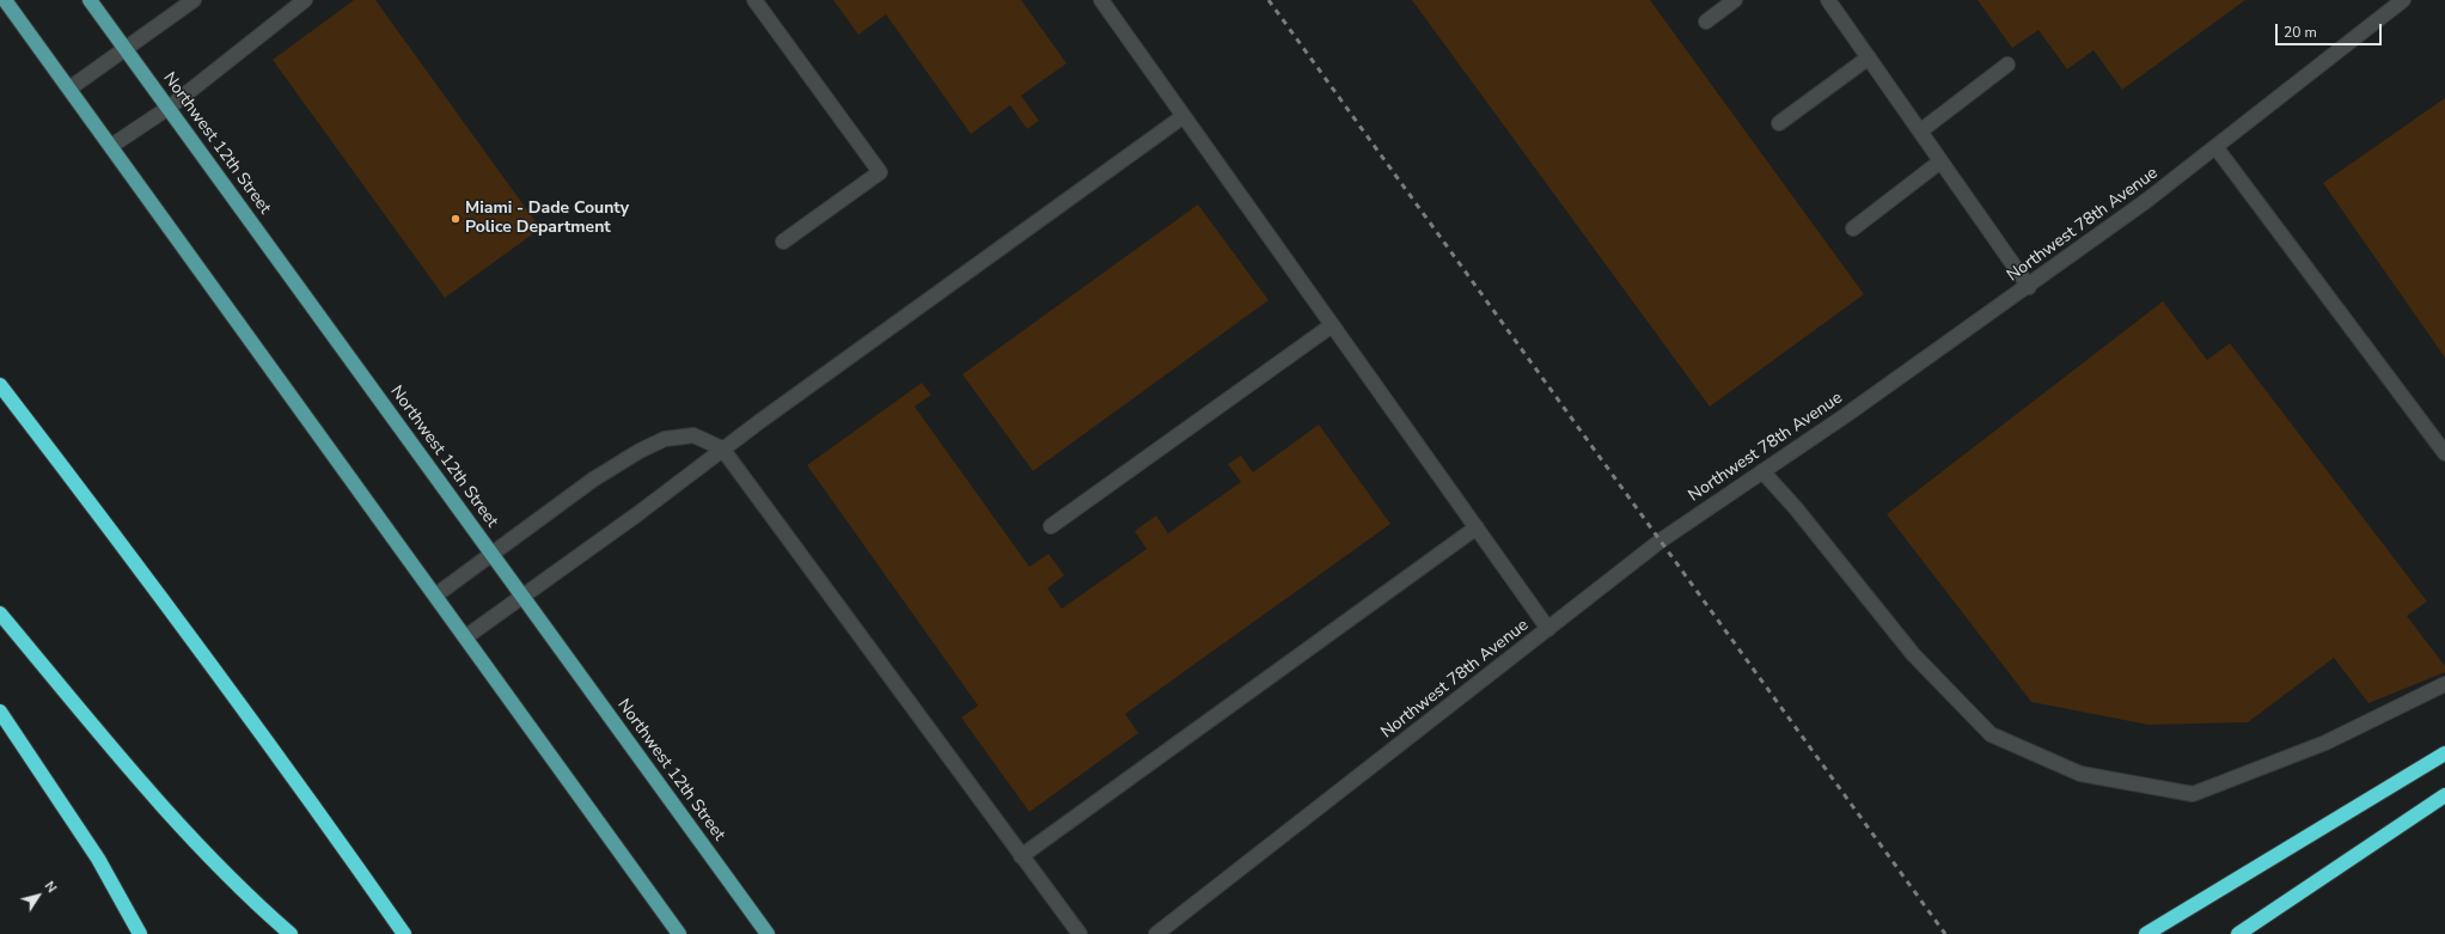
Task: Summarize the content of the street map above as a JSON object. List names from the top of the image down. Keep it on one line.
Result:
{"streets":{"main road":["Northwest 12th Street"],"street":["Northwest 78th Avenue"]},"places":["Miami - Dade County Police Department"],"scale_bar":"20 m","north":"top right"}
